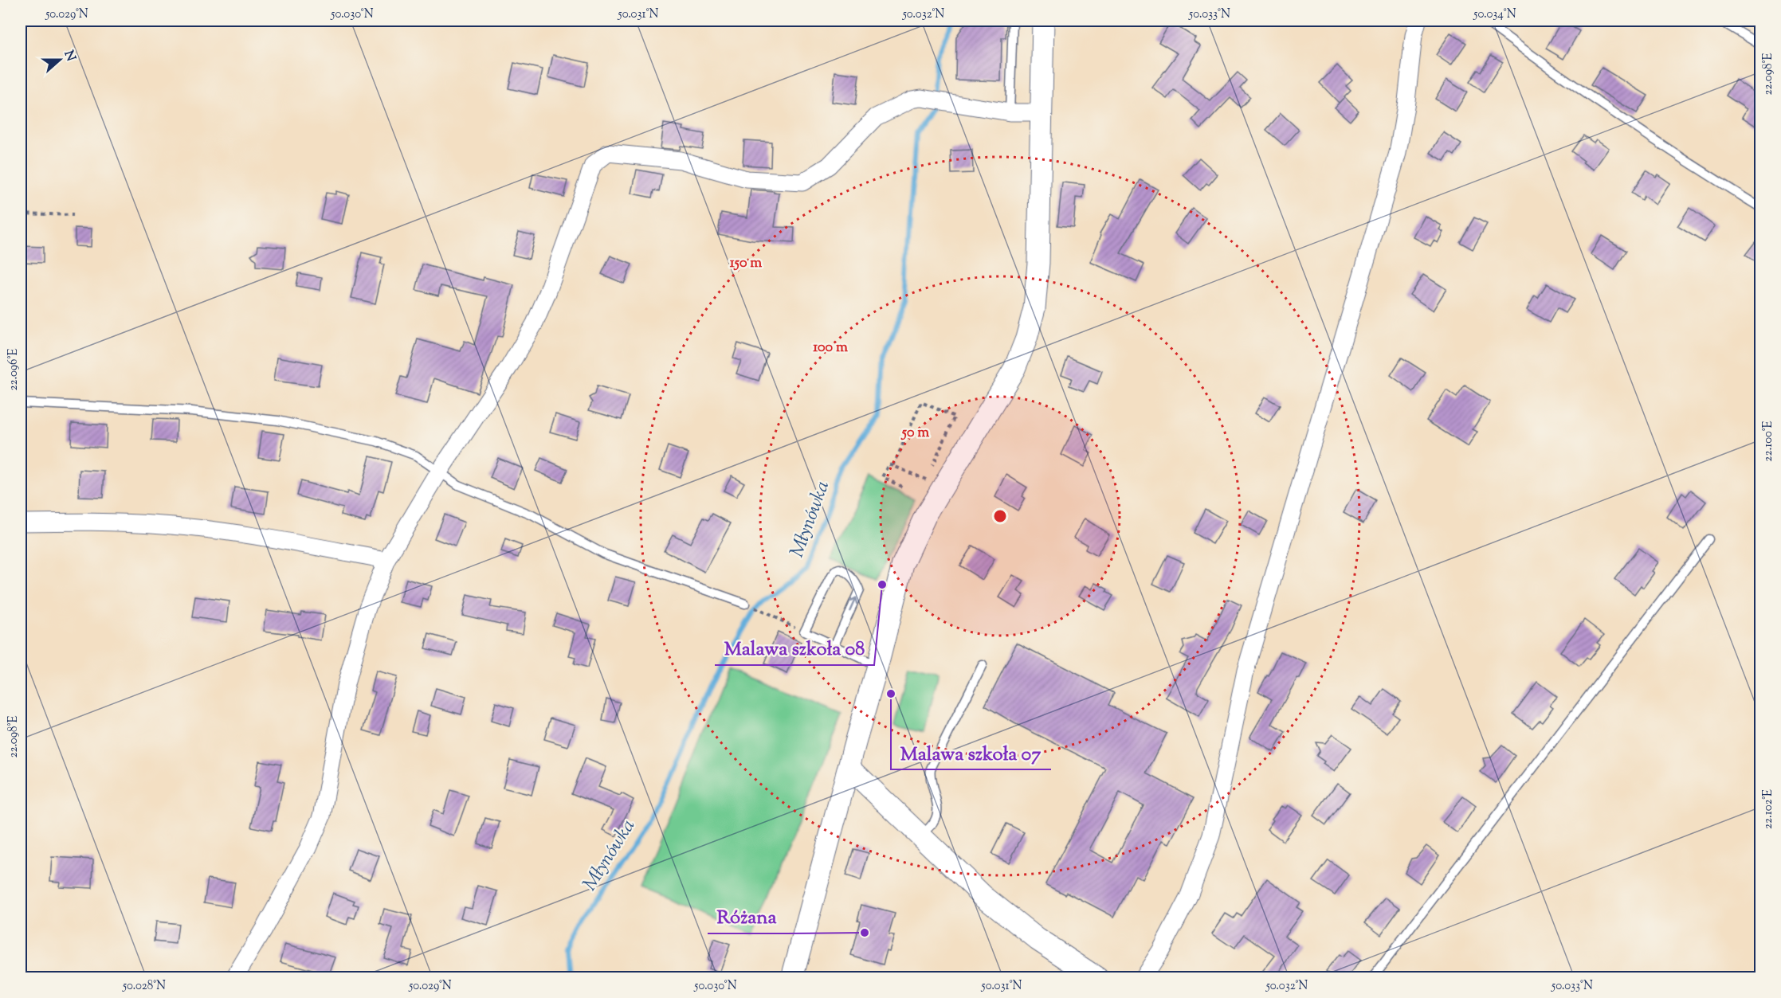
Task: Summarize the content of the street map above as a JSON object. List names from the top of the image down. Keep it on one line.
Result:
{"water":["Młynówka"],"places":["Malawa szkoła 08","Malawa szkoła 07","Różana"],"north":"right","coordinates":["50.029°N","50.030°N","50.031°N","50.032°N","50.033°N","50.034°N","22.098°E","22.096°E","22.100°E","22.102°E","50.028°N"],"rings":["150 m","100 m","50 m"]}
